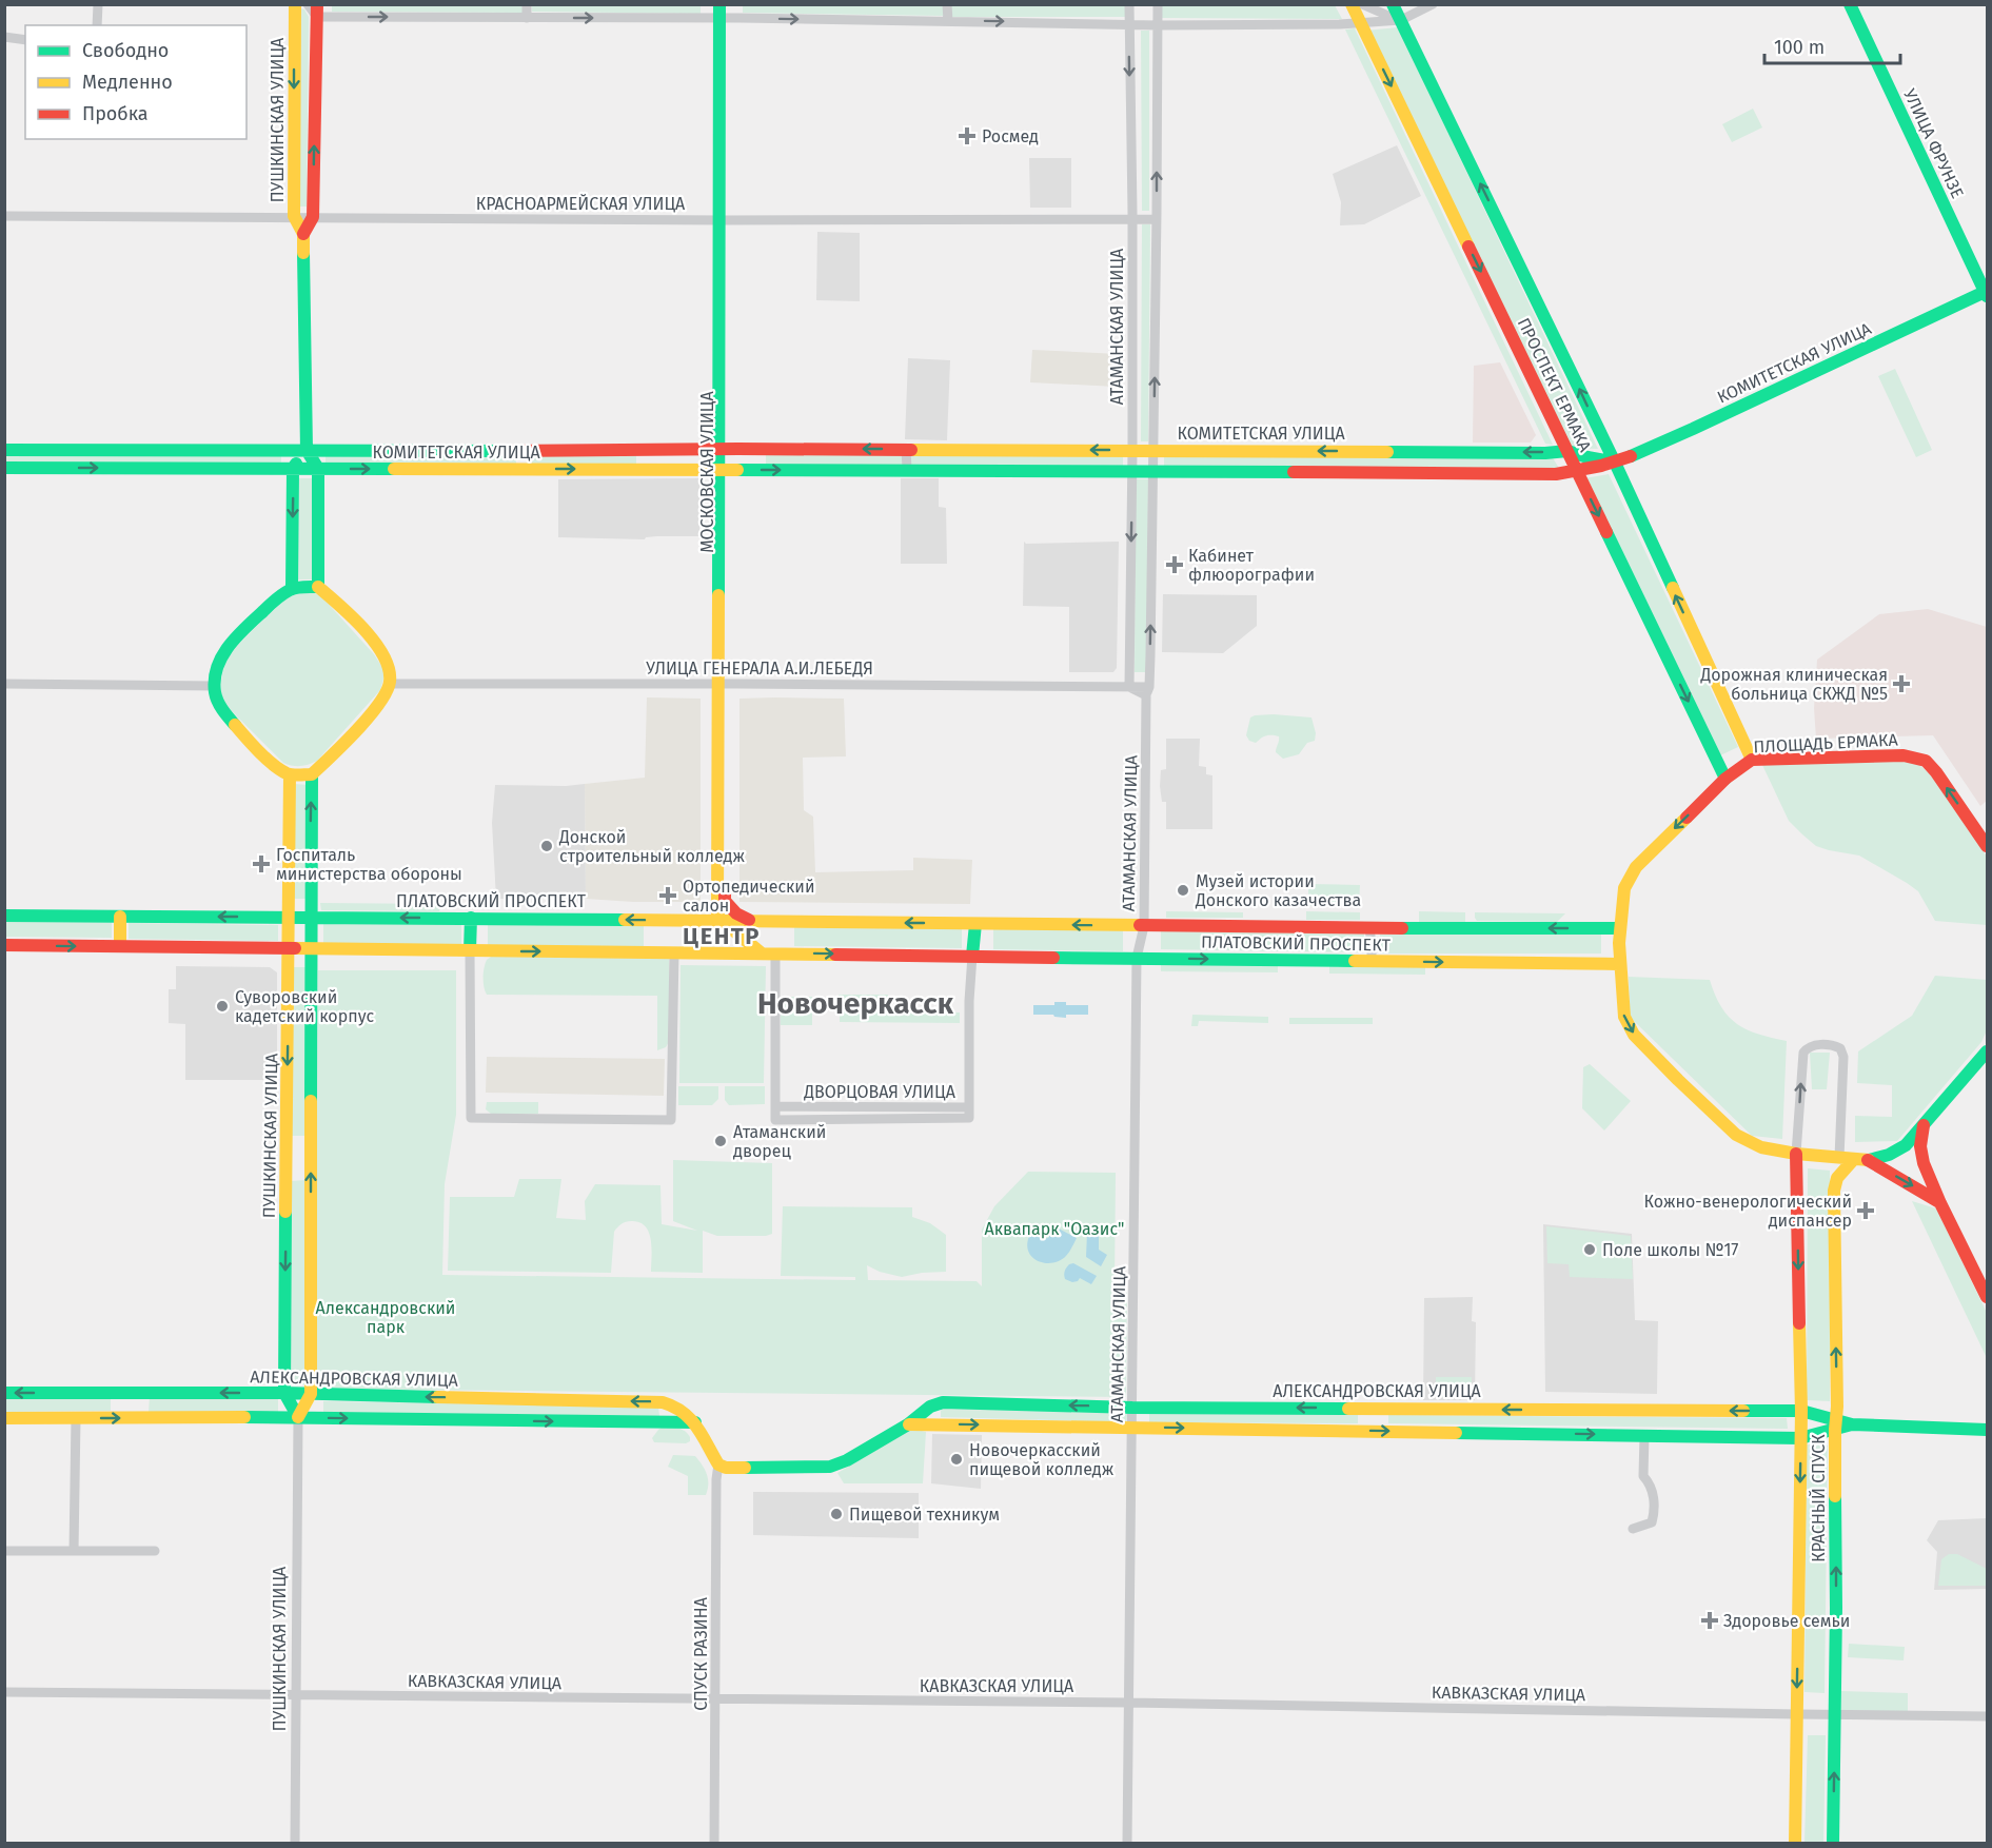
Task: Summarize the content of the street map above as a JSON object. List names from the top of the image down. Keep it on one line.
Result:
{"streets":{"street":["ПУШКИНСКАЯ УЛИЦА","УЛИЦА ФРУНЗЕ","КРАСНОАРМЕЙСКАЯ УЛИЦА","АТАМАНСКАЯ УЛИЦА","КОМИТЕТСКАЯ УЛИЦА","ПРОСПЕКТ ЕРМАКА","МОСКОВСКАЯ УЛИЦА","УЛИЦА ГЕНЕРАЛА А.И.ЛЕБЕДЯ","ПЛОЩАДЬ ЕРМАКА","ПЛАТОВСКИЙ ПРОСПЕКТ","ДВОРЦОВАЯ УЛИЦА","АЛЕКСАНДРОВСКАЯ УЛИЦА","КРАСНЫЙ СПУСК","СПУСК РАЗИНА","КАВКАЗСКАЯ УЛИЦА"]},"crossings":[["ПУШКИНСКАЯ УЛИЦА","КРАСНОАРМЕЙСКАЯ УЛИЦА"],["ПУШКИНСКАЯ УЛИЦА","КОМИТЕТСКАЯ УЛИЦА"],["ПУШКИНСКАЯ УЛИЦА","УЛИЦА ГЕНЕРАЛА А.И.ЛЕБЕДЯ"],["ПУШКИНСКАЯ УЛИЦА","ПЛАТОВСКИЙ ПРОСПЕКТ"],["ПУШКИНСКАЯ УЛИЦА","АЛЕКСАНДРОВСКАЯ УЛИЦА"],["ПУШКИНСКАЯ УЛИЦА","КАВКАЗСКАЯ УЛИЦА"],["УЛИЦА ФРУНЗЕ","КОМИТЕТСКАЯ УЛИЦА"],["КРАСНОАРМЕЙСКАЯ УЛИЦА","АТАМАНСКАЯ УЛИЦА"],["КРАСНОАРМЕЙСКАЯ УЛИЦА","МОСКОВСКАЯ УЛИЦА"],["АТАМАНСКАЯ УЛИЦА","КОМИТЕТСКАЯ УЛИЦА"],["АТАМАНСКАЯ УЛИЦА","УЛИЦА ГЕНЕРАЛА А.И.ЛЕБЕДЯ"],["АТАМАНСКАЯ УЛИЦА","ПЛАТОВСКИЙ ПРОСПЕКТ"],["АТАМАНСКАЯ УЛИЦА","АЛЕКСАНДРОВСКАЯ УЛИЦА"],["АТАМАНСКАЯ УЛИЦА","КАВКАЗСКАЯ УЛИЦА"],["КОМИТЕТСКАЯ УЛИЦА","ПРОСПЕКТ ЕРМАКА"],["КОМИТЕТСКАЯ УЛИЦА","МОСКОВСКАЯ УЛИЦА"],["ПРОСПЕКТ ЕРМАКА","ПЛОЩАДЬ ЕРМАКА"],["МОСКОВСКАЯ УЛИЦА","УЛИЦА ГЕНЕРАЛА А.И.ЛЕБЕДЯ"],["МОСКОВСКАЯ УЛИЦА","ПЛАТОВСКИЙ ПРОСПЕКТ"],["ПЛОЩАДЬ ЕРМАКА","ПЛАТОВСКИЙ ПРОСПЕКТ"],["ПЛОЩАДЬ ЕРМАКА","КРАСНЫЙ СПУСК"],["АЛЕКСАНДРОВСКАЯ УЛИЦА","КРАСНЫЙ СПУСК"],["АЛЕКСАНДРОВСКАЯ УЛИЦА","СПУСК РАЗИНА"],["КРАСНЫЙ СПУСК","КАВКАЗСКАЯ УЛИЦА"],["СПУСК РАЗИНА","КАВКАЗСКАЯ УЛИЦА"]],"districts":["ЦЕНТР","Новочеркасск"],"parks":["Аквапарк \"Оазис\"","Александровский парк"],"places":{"health":["Росмед","Кабинет флюорографии","Дорожная клиническая больница СКЖД №5","Госпиталь министерства обороны","Ортопедический салон","Кожно-венерологический диспансер","Здоровье семьи"],"other":["Донской строительный колледж","Музей истории Донского казачества","Суворовский кадетский корпус","Атаманский дворец","Поле школы №17","Новочеркасский пищевой колледж","Пищевой техникум"]},"legend":["Свободно","Медленно","Пробка"],"scale_bar":"100 m"}
